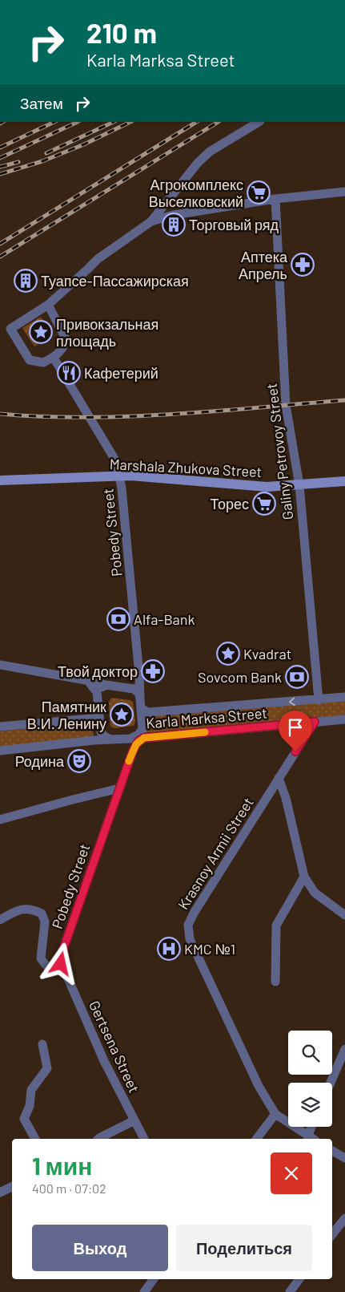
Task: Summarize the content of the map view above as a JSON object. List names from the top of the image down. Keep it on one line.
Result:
{"streets":{"main road":["Marshala Zhukova Street"],"street":["Galiny Petrovoy Street","Pobedy Street","Karla Marksa Street","Krasnoy Armii Street","Gertsena Street"]},"crossings":[["Galiny Petrovoy Street","Marshala Zhukova Street"],["Galiny Petrovoy Street","Karla Marksa Street"],["Marshala Zhukova Street","Pobedy Street"],["Pobedy Street","Karla Marksa Street"],["Pobedy Street","Gertsena Street"],["Karla Marksa Street","Krasnoy Armii Street"]],"places":{"supermarket":["Агрокомплекс Выселковский","Торес"],"building":["Торговый ряд","Туапсе-Пассажирская"],"pharmacy":["Аптека Апрель","Твой доктор"],"place":["Привокзальная площадь","Kvadrat","Памятник В.И. Ленину"],"restaurant":["Кафетерий"],"bank":["Alfa-Bank","Sovcom Bank"],"theatre":["Родина"],"hospital":["KMC №1"]},"page":{"turn":["210 m","Karla Marksa Street"],"then":"Затем","heading":["1 мин","400 m · 07:02"],"buttons":["Выход","Поделиться"]}}
